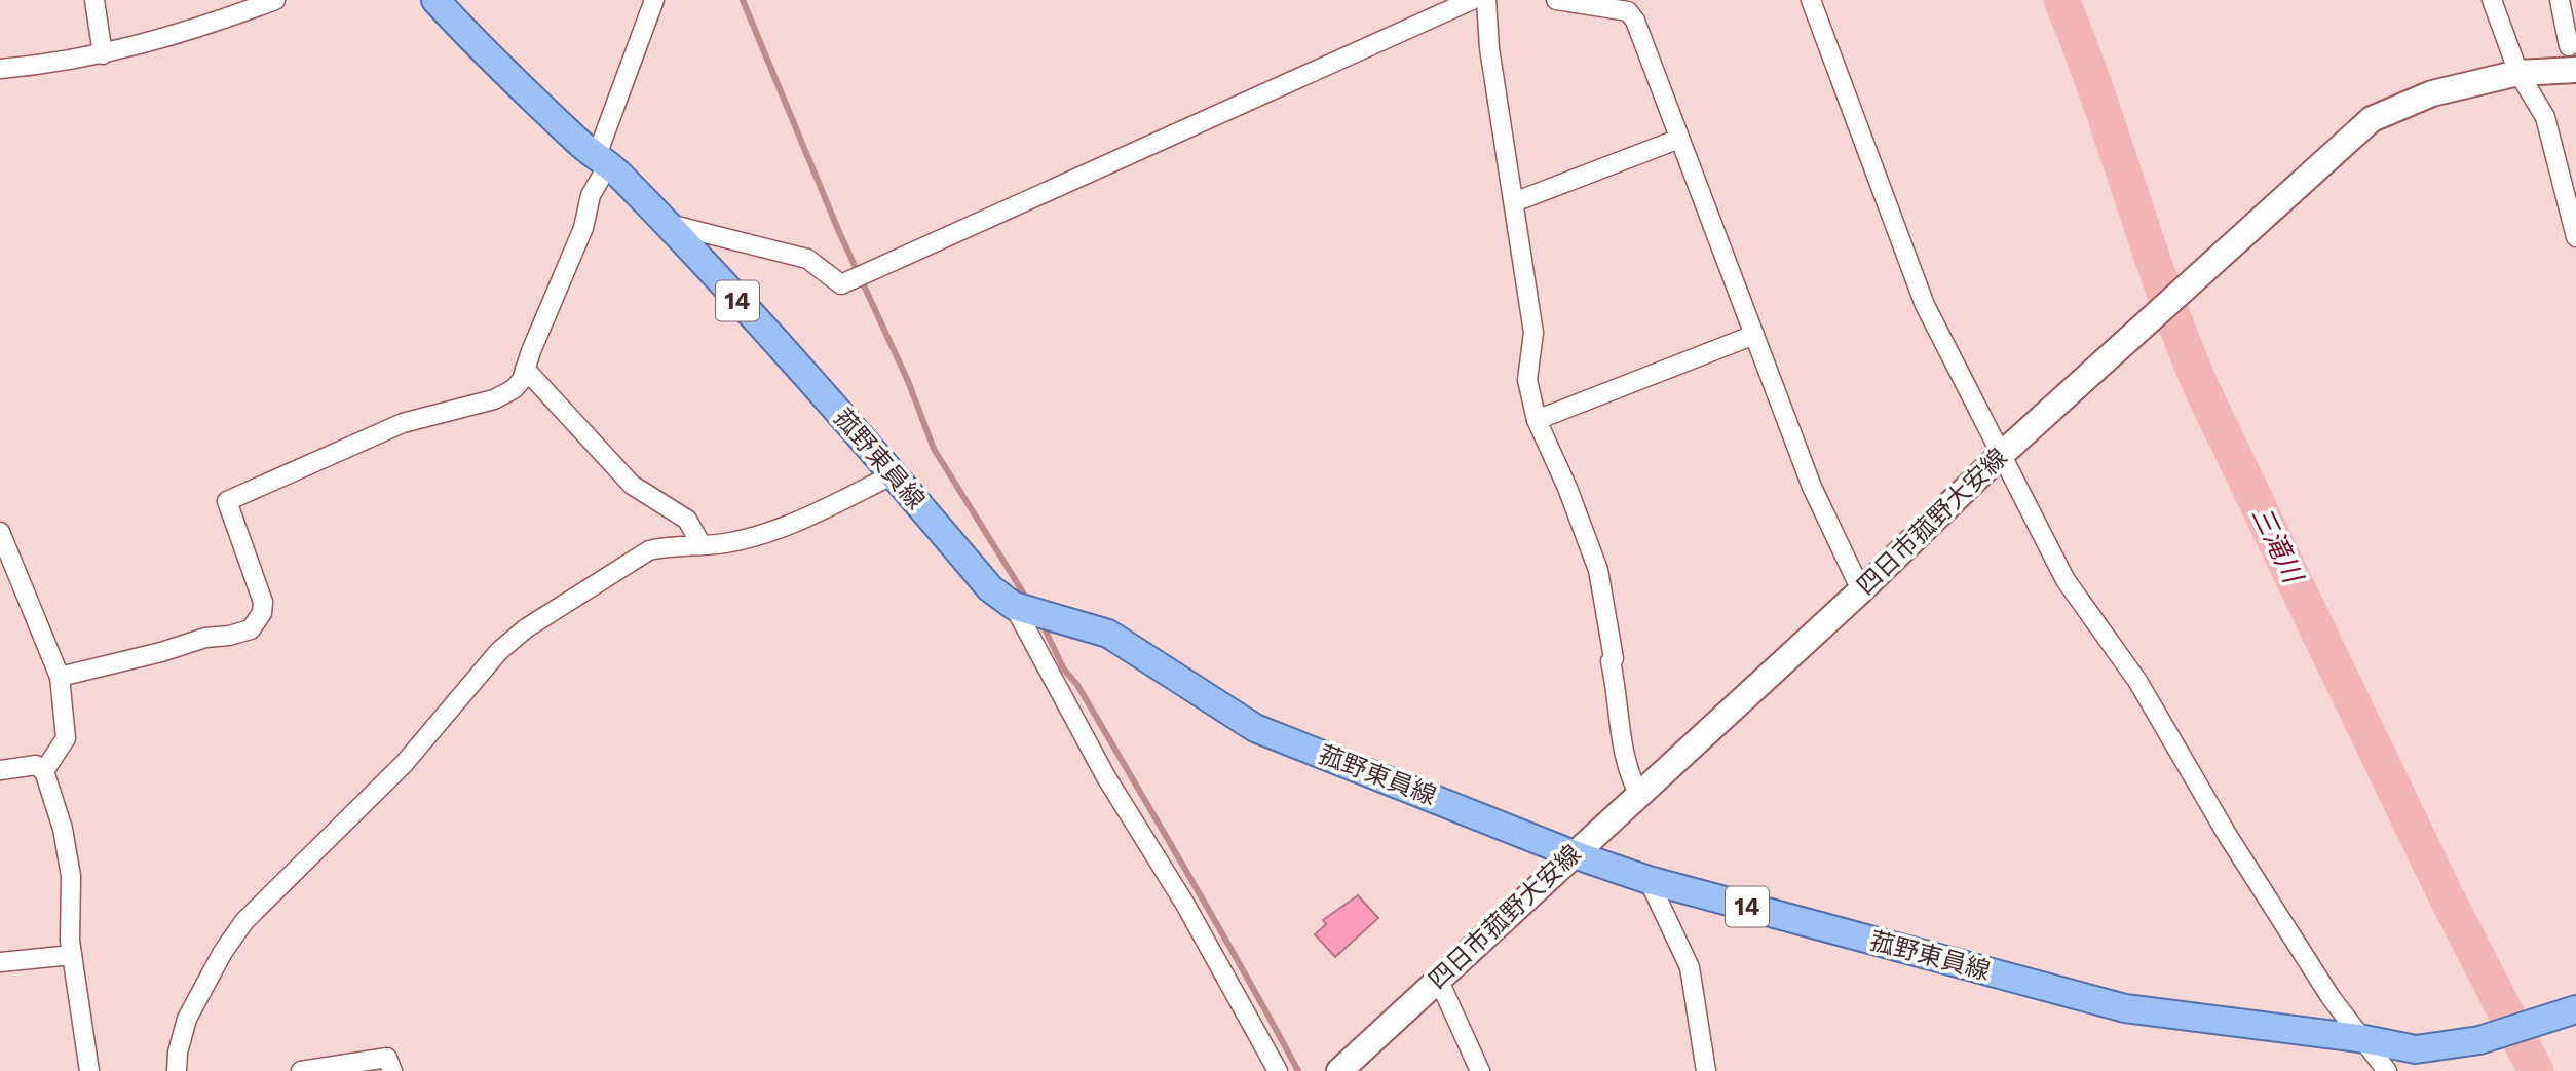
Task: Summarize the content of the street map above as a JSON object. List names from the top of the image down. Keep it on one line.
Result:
{"streets":{"main road":["14","菰野東員線","四日市菰野大安線"]},"crossings":[["菰野東員線","四日市菰野大安線"]],"water":["三滝川"]}
